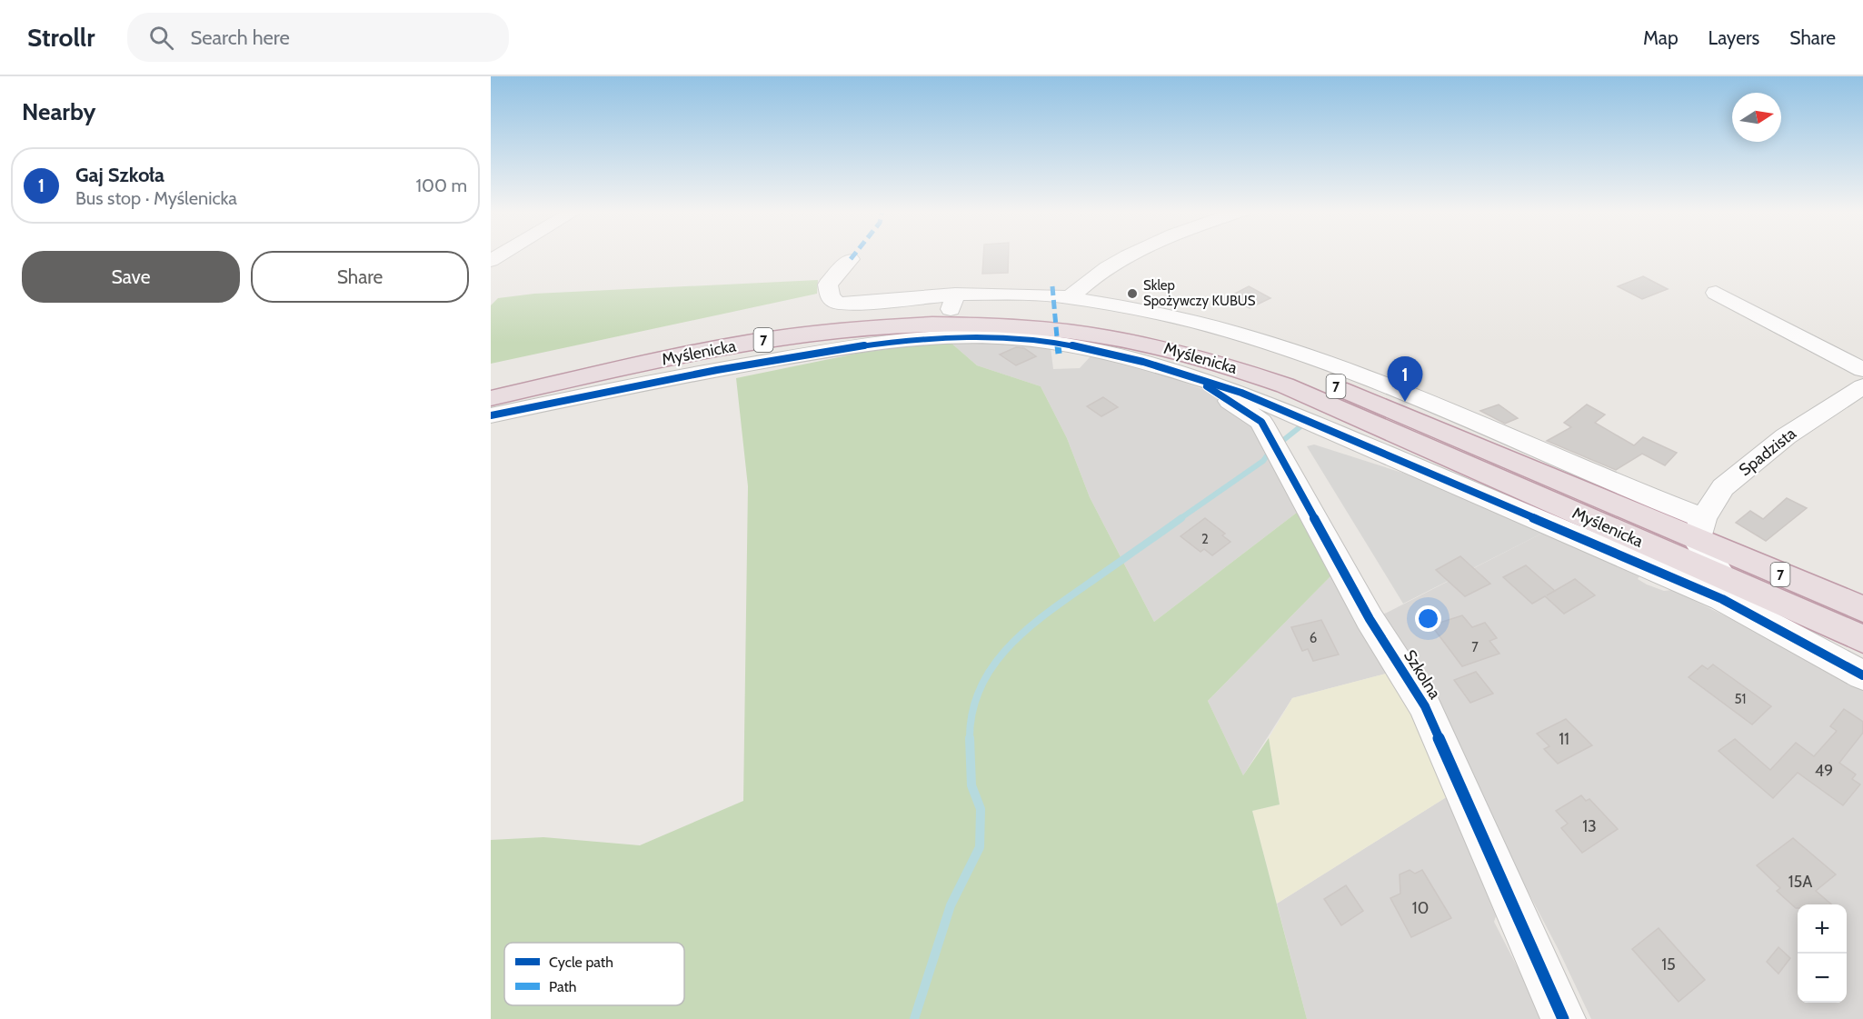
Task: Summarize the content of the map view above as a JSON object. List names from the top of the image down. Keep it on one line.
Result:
{"streets":{"highway":["7","Myślenicka"],"street":["Spadzista","Szkolna"]},"crossings":[["7","Spadzista"]],"places":["Sklep Spożywczy KUBUS"],"house_numbers":["2","6","7","51","11","49","13","15A","10","15"],"legend":["Cycle path","Path"],"north":"right","page":{"header":"Strollr","search":"Search here","nav":["Map","Layers","Share"],"heading":"Nearby","list":[{"mark":"1","name":"Gaj Szkoła","note":"Bus stop · Myślenicka","value":"100 m"}],"buttons":["Save","Share"],"pins":"1","map_buttons":["+","−"]}}
